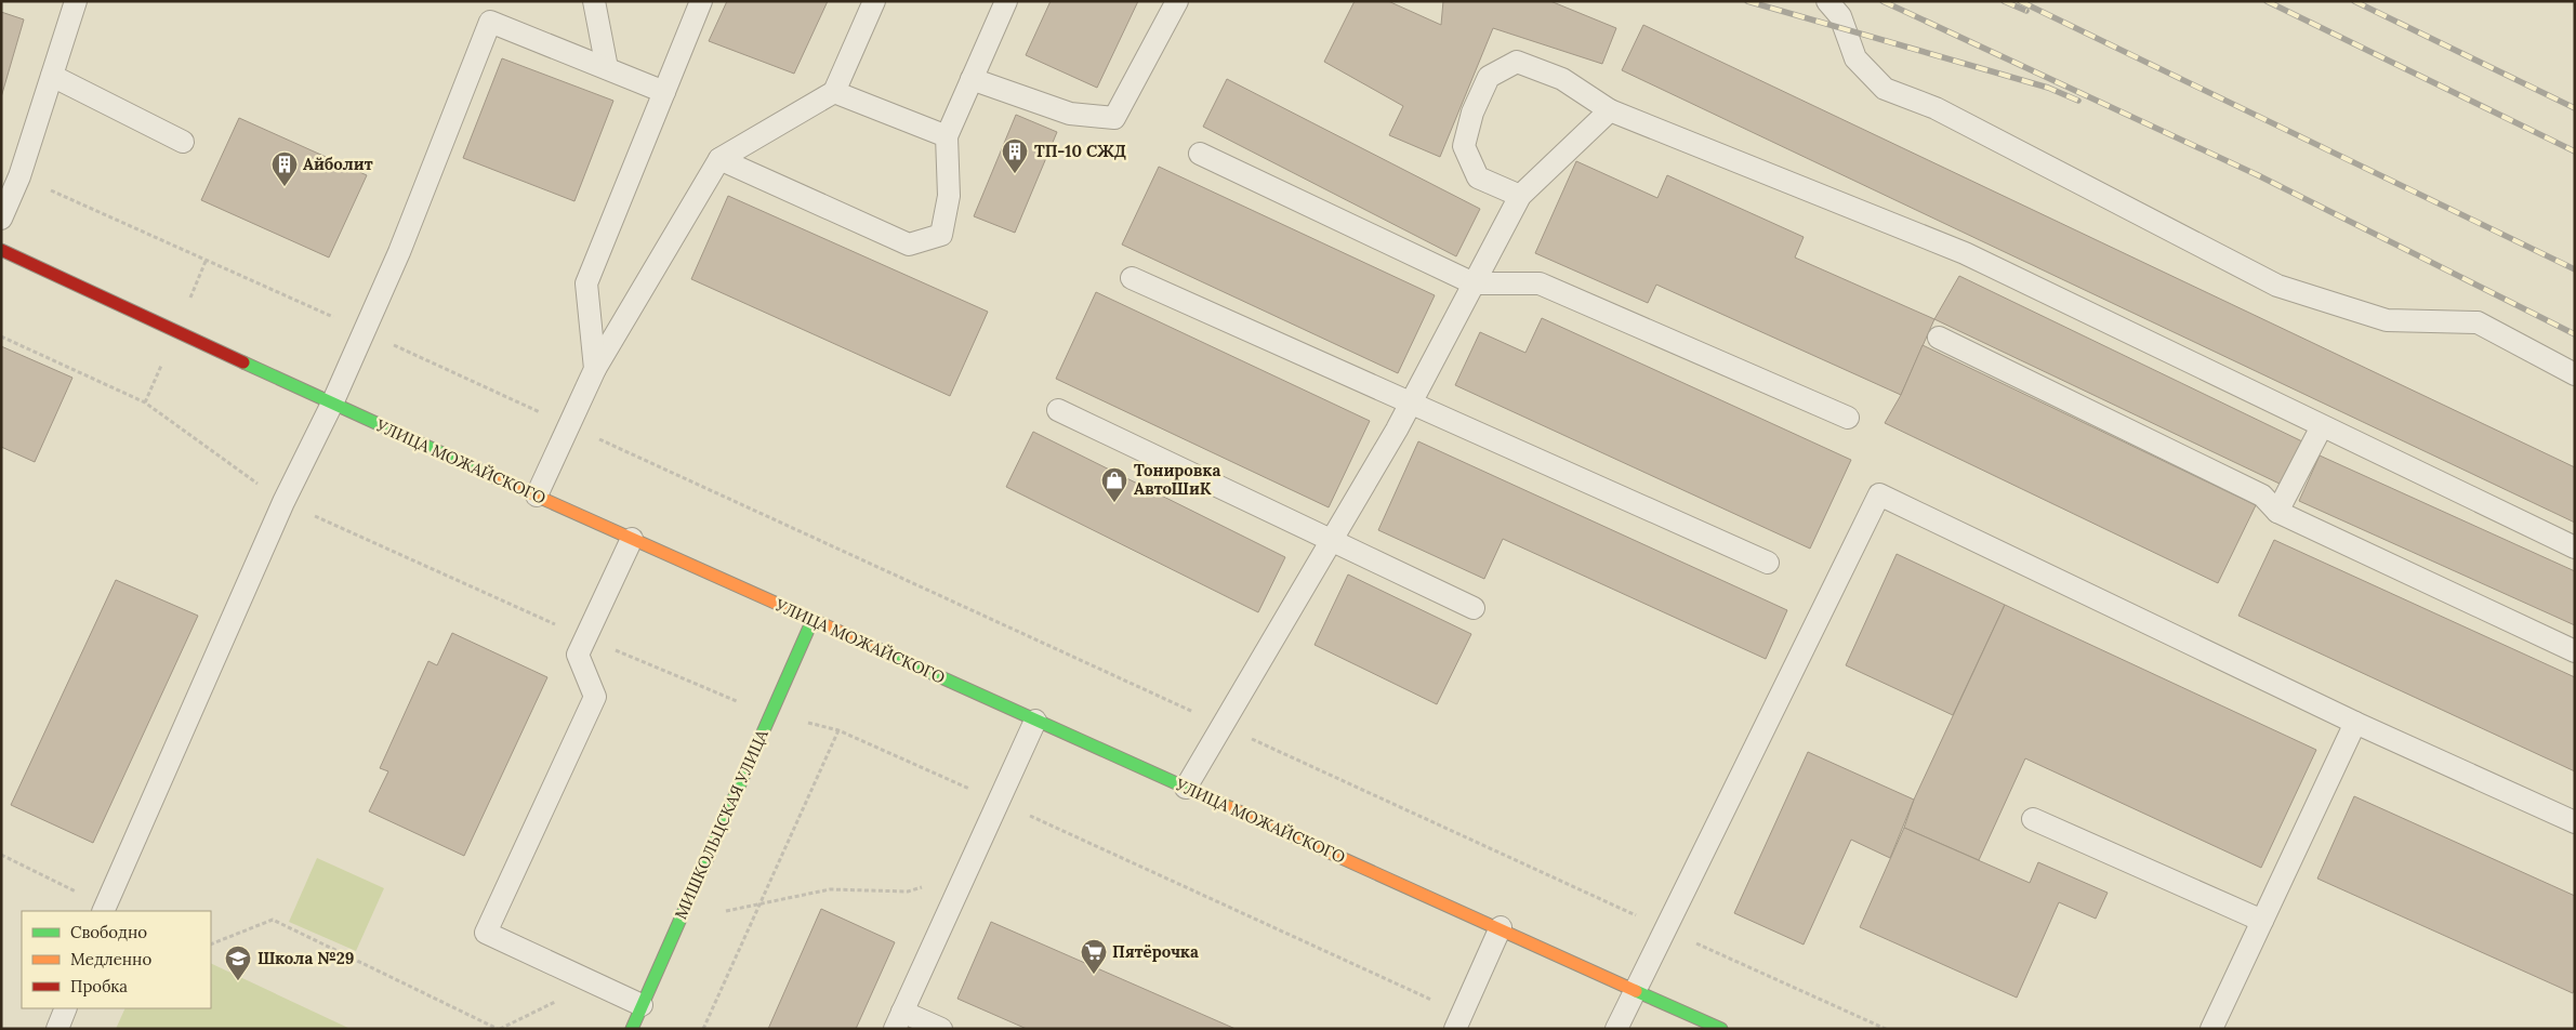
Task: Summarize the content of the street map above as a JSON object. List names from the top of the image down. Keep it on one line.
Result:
{"streets":{"main road":["УЛИЦА МОЖАЙСКОГО","МИШКОЛЬЦСКАЯ УЛИЦА"]},"crossings":[["УЛИЦА МОЖАЙСКОГО","МИШКОЛЬЦСКАЯ УЛИЦА"]],"places":{"building":["ТП-10 СЖД","Айболит"],"shop":["Тонировка АвтоШиК"],"supermarket":["Пятёрочка"],"school or university":["Школа №29"]},"legend":["Свободно","Медленно","Пробка"]}
